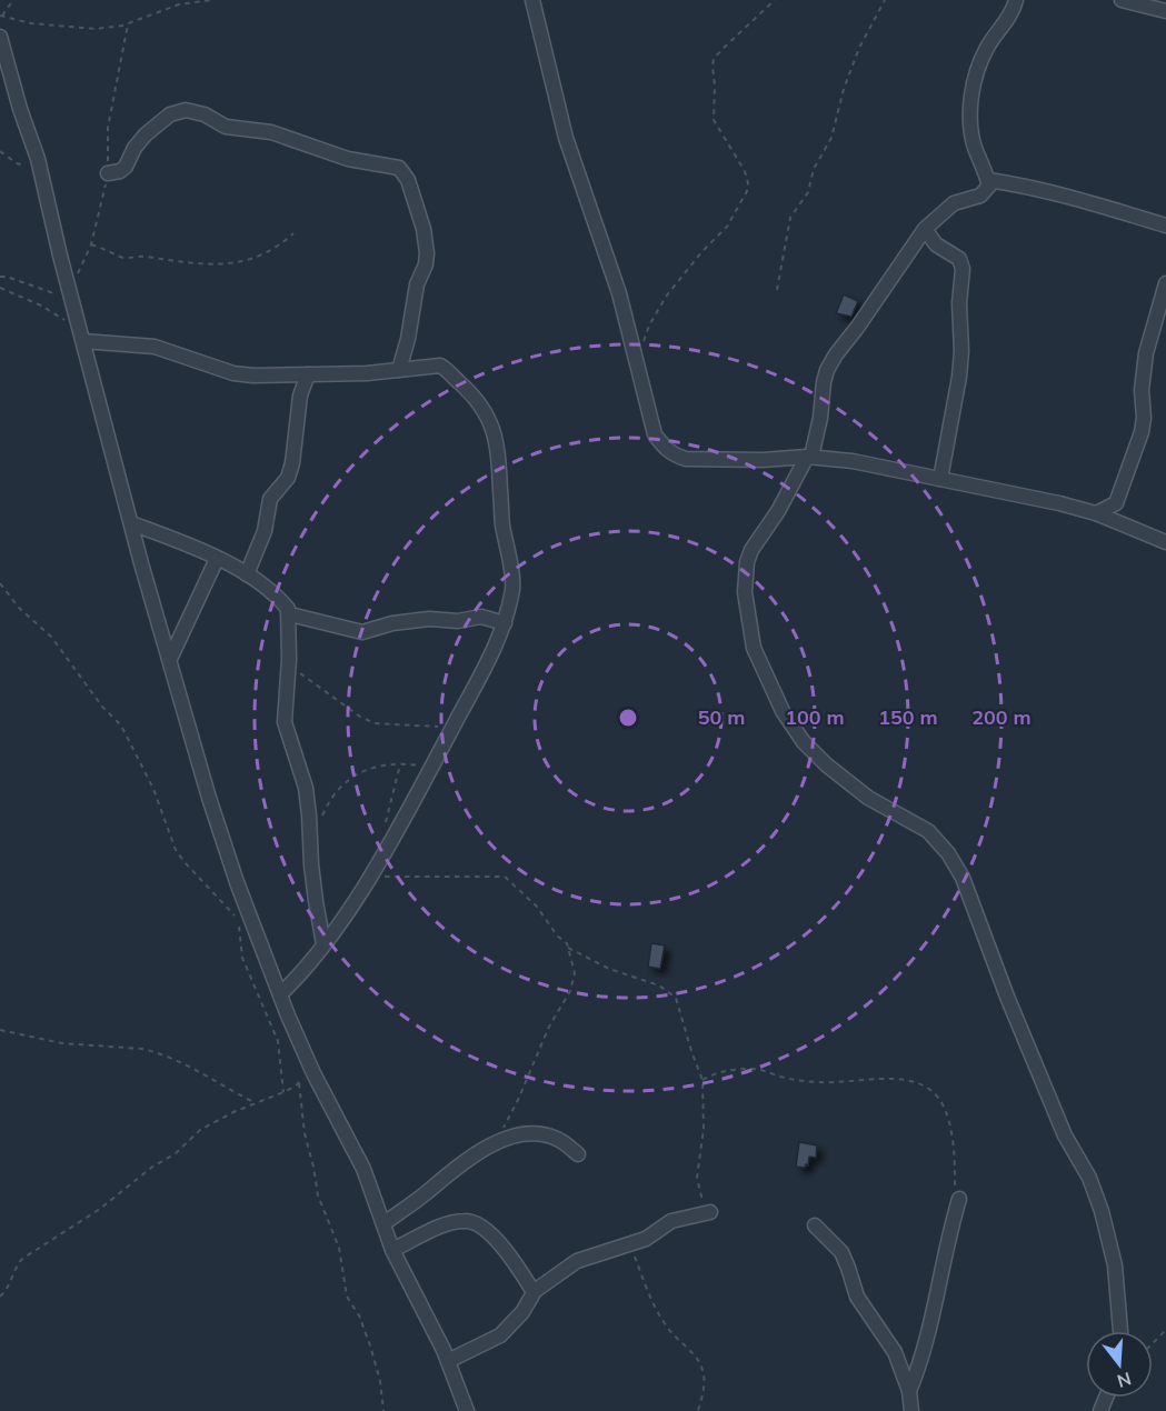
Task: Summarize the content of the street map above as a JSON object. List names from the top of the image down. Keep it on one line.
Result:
{"north":"bottom","rings":["50 m","100 m","150 m","200 m"]}
